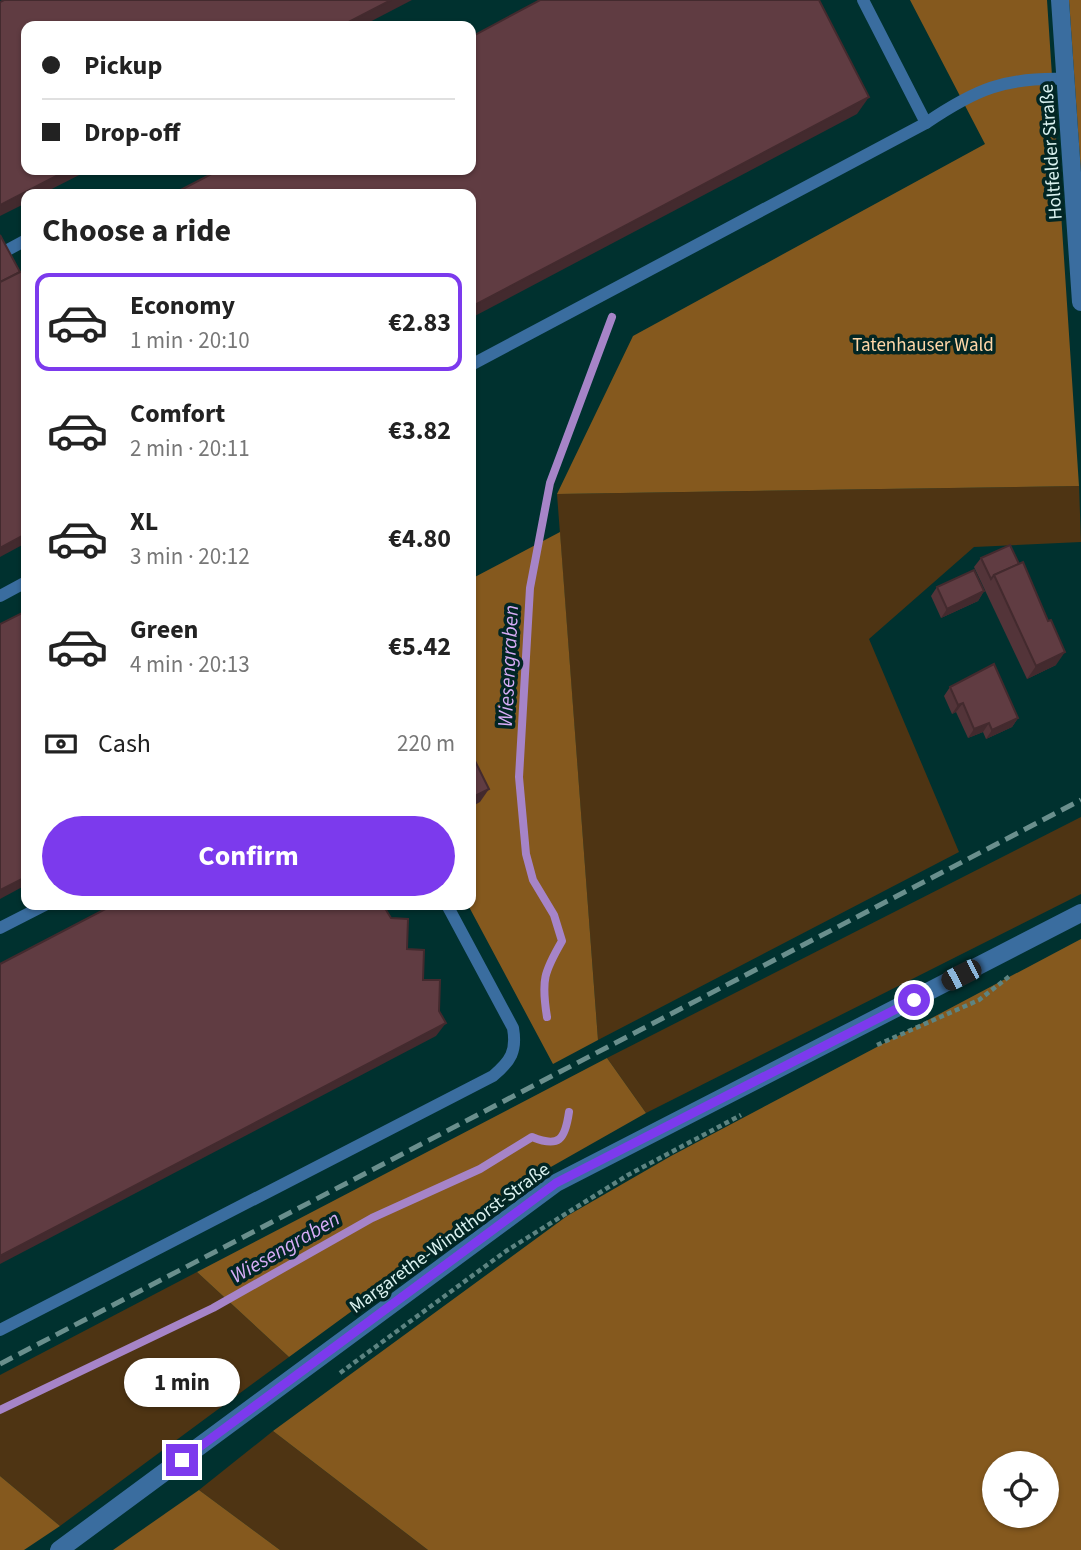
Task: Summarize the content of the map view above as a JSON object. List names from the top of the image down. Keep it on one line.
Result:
{"streets":{"street":["Holtfelder Straße","Margarethe-Windthorst-Straße"]},"water":["Wiesengraben"],"parks":["Tatenhauser Wald"],"page":{"banner":["Pickup","Drop-off"],"heading":"Choose a ride","list":[{"name":"Economy","note":"1 min · 20:10","value":"€2.83"},{"name":"Comfort","note":"2 min · 20:11","value":"€3.82"},{"name":"XL","note":"3 min · 20:12","value":"€4.80"},{"name":"Green","note":"4 min · 20:13","value":"€5.42"}],"pay":["Cash","220 m"],"buttons":"Confirm","bubble":"1 min"}}
